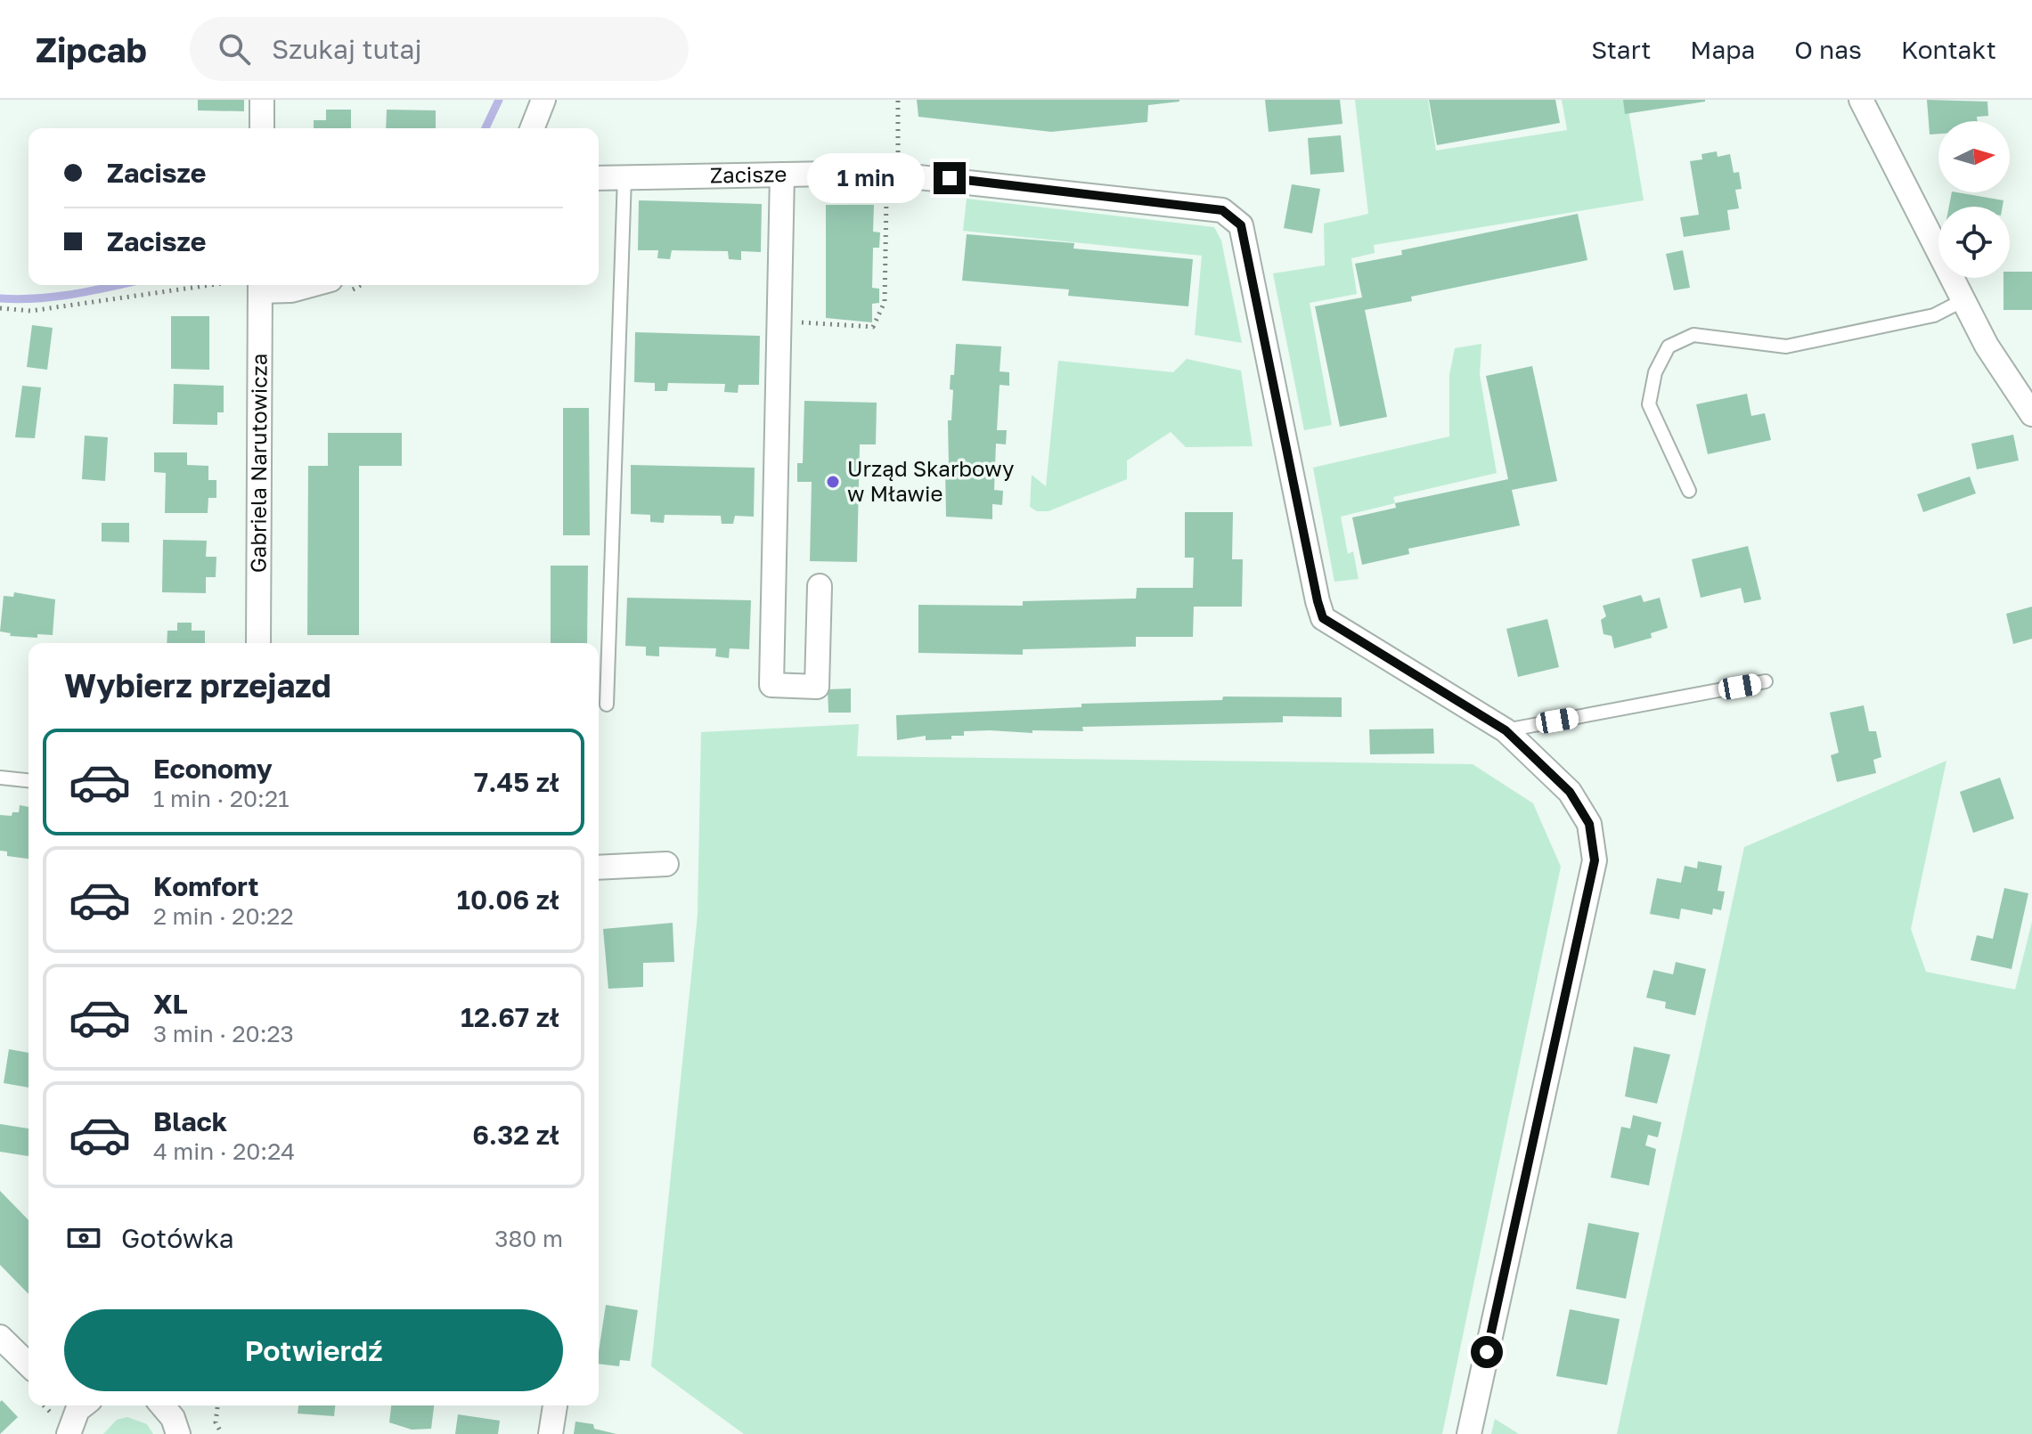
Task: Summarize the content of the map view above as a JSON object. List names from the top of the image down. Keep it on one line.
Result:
{"streets":{"street":["Zacisze","Gabriela Narutowicza"]},"places":["Urząd Skarbowy w Mławie"],"north":"right","page":{"header":"Zipcab","search":"Szukaj tutaj","nav":["Start","Mapa","O nas","Kontakt"],"banner":["Zacisze","Zacisze"],"bubble":"1 min","heading":"Wybierz przejazd","list":[{"name":"Economy","note":"1 min · 20:21","value":"7.45 zł"},{"name":"Komfort","note":"2 min · 20:22","value":"10.06 zł"},{"name":"XL","note":"3 min · 20:23","value":"12.67 zł"},{"name":"Black","note":"4 min · 20:24","value":"6.32 zł"}],"pay":["Gotówka","380 m"],"buttons":"Potwierdź"}}
